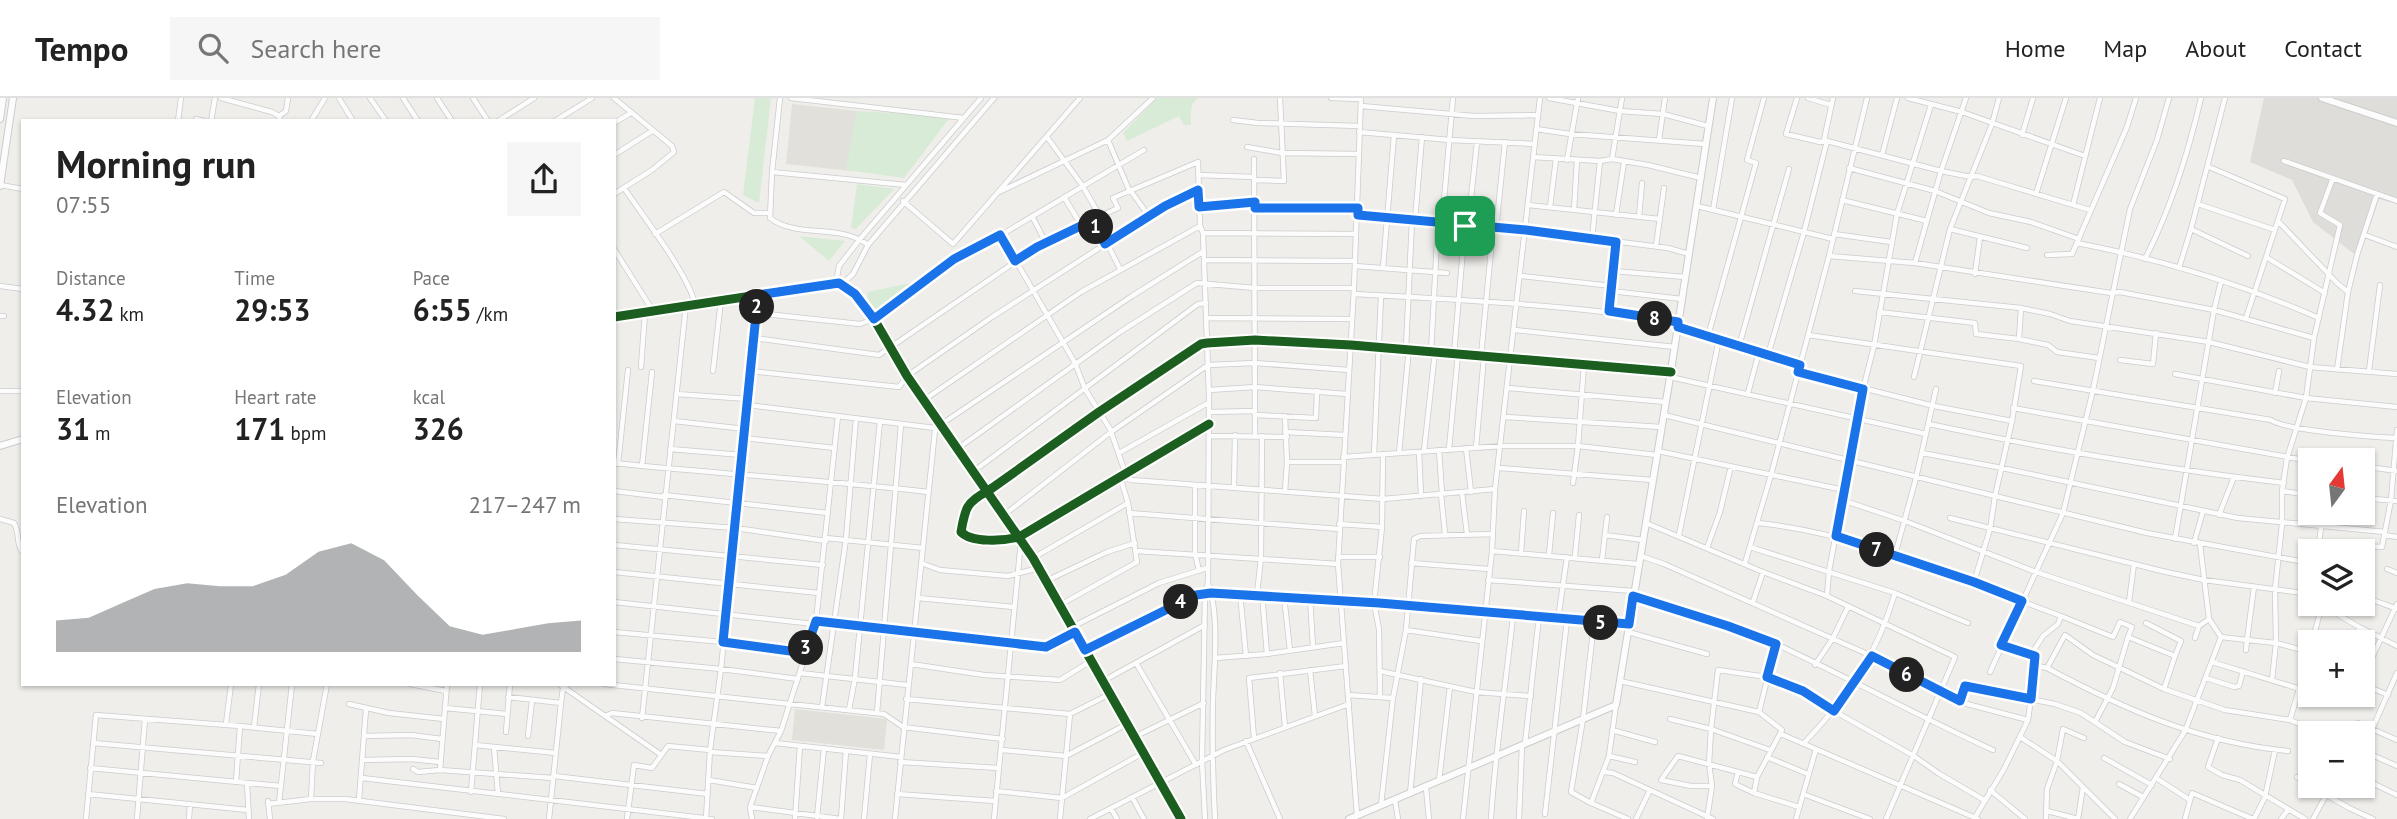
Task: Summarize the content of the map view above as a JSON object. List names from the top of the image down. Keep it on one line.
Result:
{"north":"top","page":{"header":"Tempo","search":"Search here","nav":["Home","Map","About","Contact"],"heading":["Morning run","07:55"],"pins":["1","2","8","7","4","5","3","6"],"stats":[["Distance","4.32 km"],["Time","29:53"],["Pace","6:55 /km"],["Elevation","31 m"],["Heart rate","171 bpm"],["kcal","326"]],"map_buttons":["+","−"],"chart":["Elevation","217–247 m"]}}
